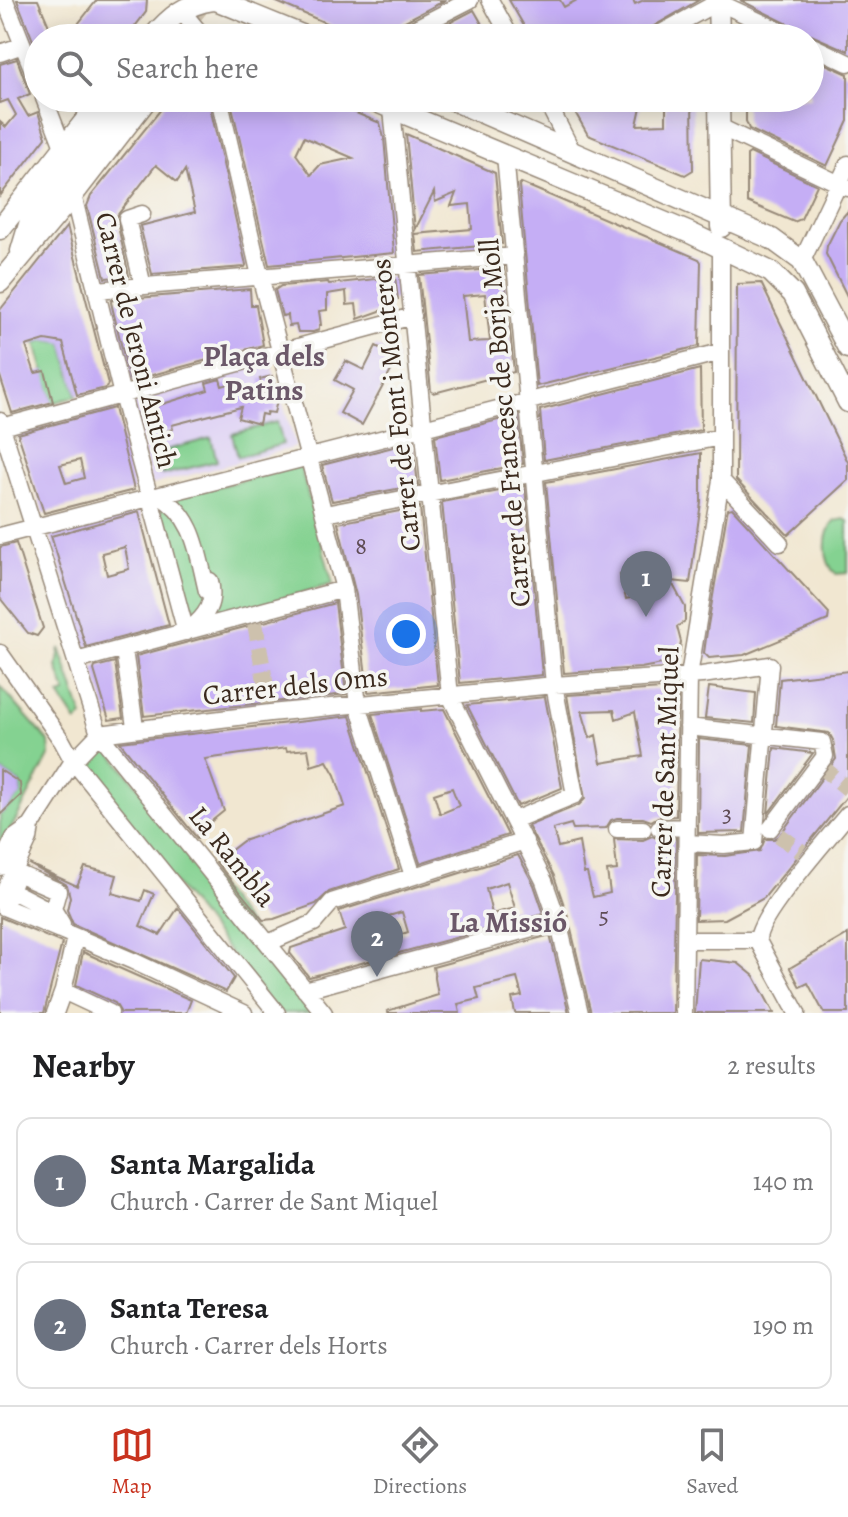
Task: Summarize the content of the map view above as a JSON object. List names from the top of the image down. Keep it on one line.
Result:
{"streets":{"street":["Carrer de Jeroni Antich","Carrer de Font i Monteros","Carrer de Francesc de Borja Moll","Carrer dels Oms","Carrer de Sant Miquel","La Rambla"]},"crossings":[["Carrer de Font i Monteros","Carrer dels Oms"],["Carrer de Francesc de Borja Moll","Carrer dels Oms"],["Carrer dels Oms","Carrer de Sant Miquel"],["Carrer dels Oms","La Rambla"]],"districts":["Plaça dels Patins","La Missió"],"house_numbers":["8","3","5"],"page":{"search":"Search here","pins":["1","2"],"heading":["Nearby","2 results"],"list":[{"mark":"1","name":"Santa Margalida","note":"Church · Carrer de Sant Miquel","value":"140 m"},{"mark":"2","name":"Santa Teresa","note":"Church · Carrer dels Horts","value":"190 m"}],"nav":["Map","Directions","Saved"]}}
